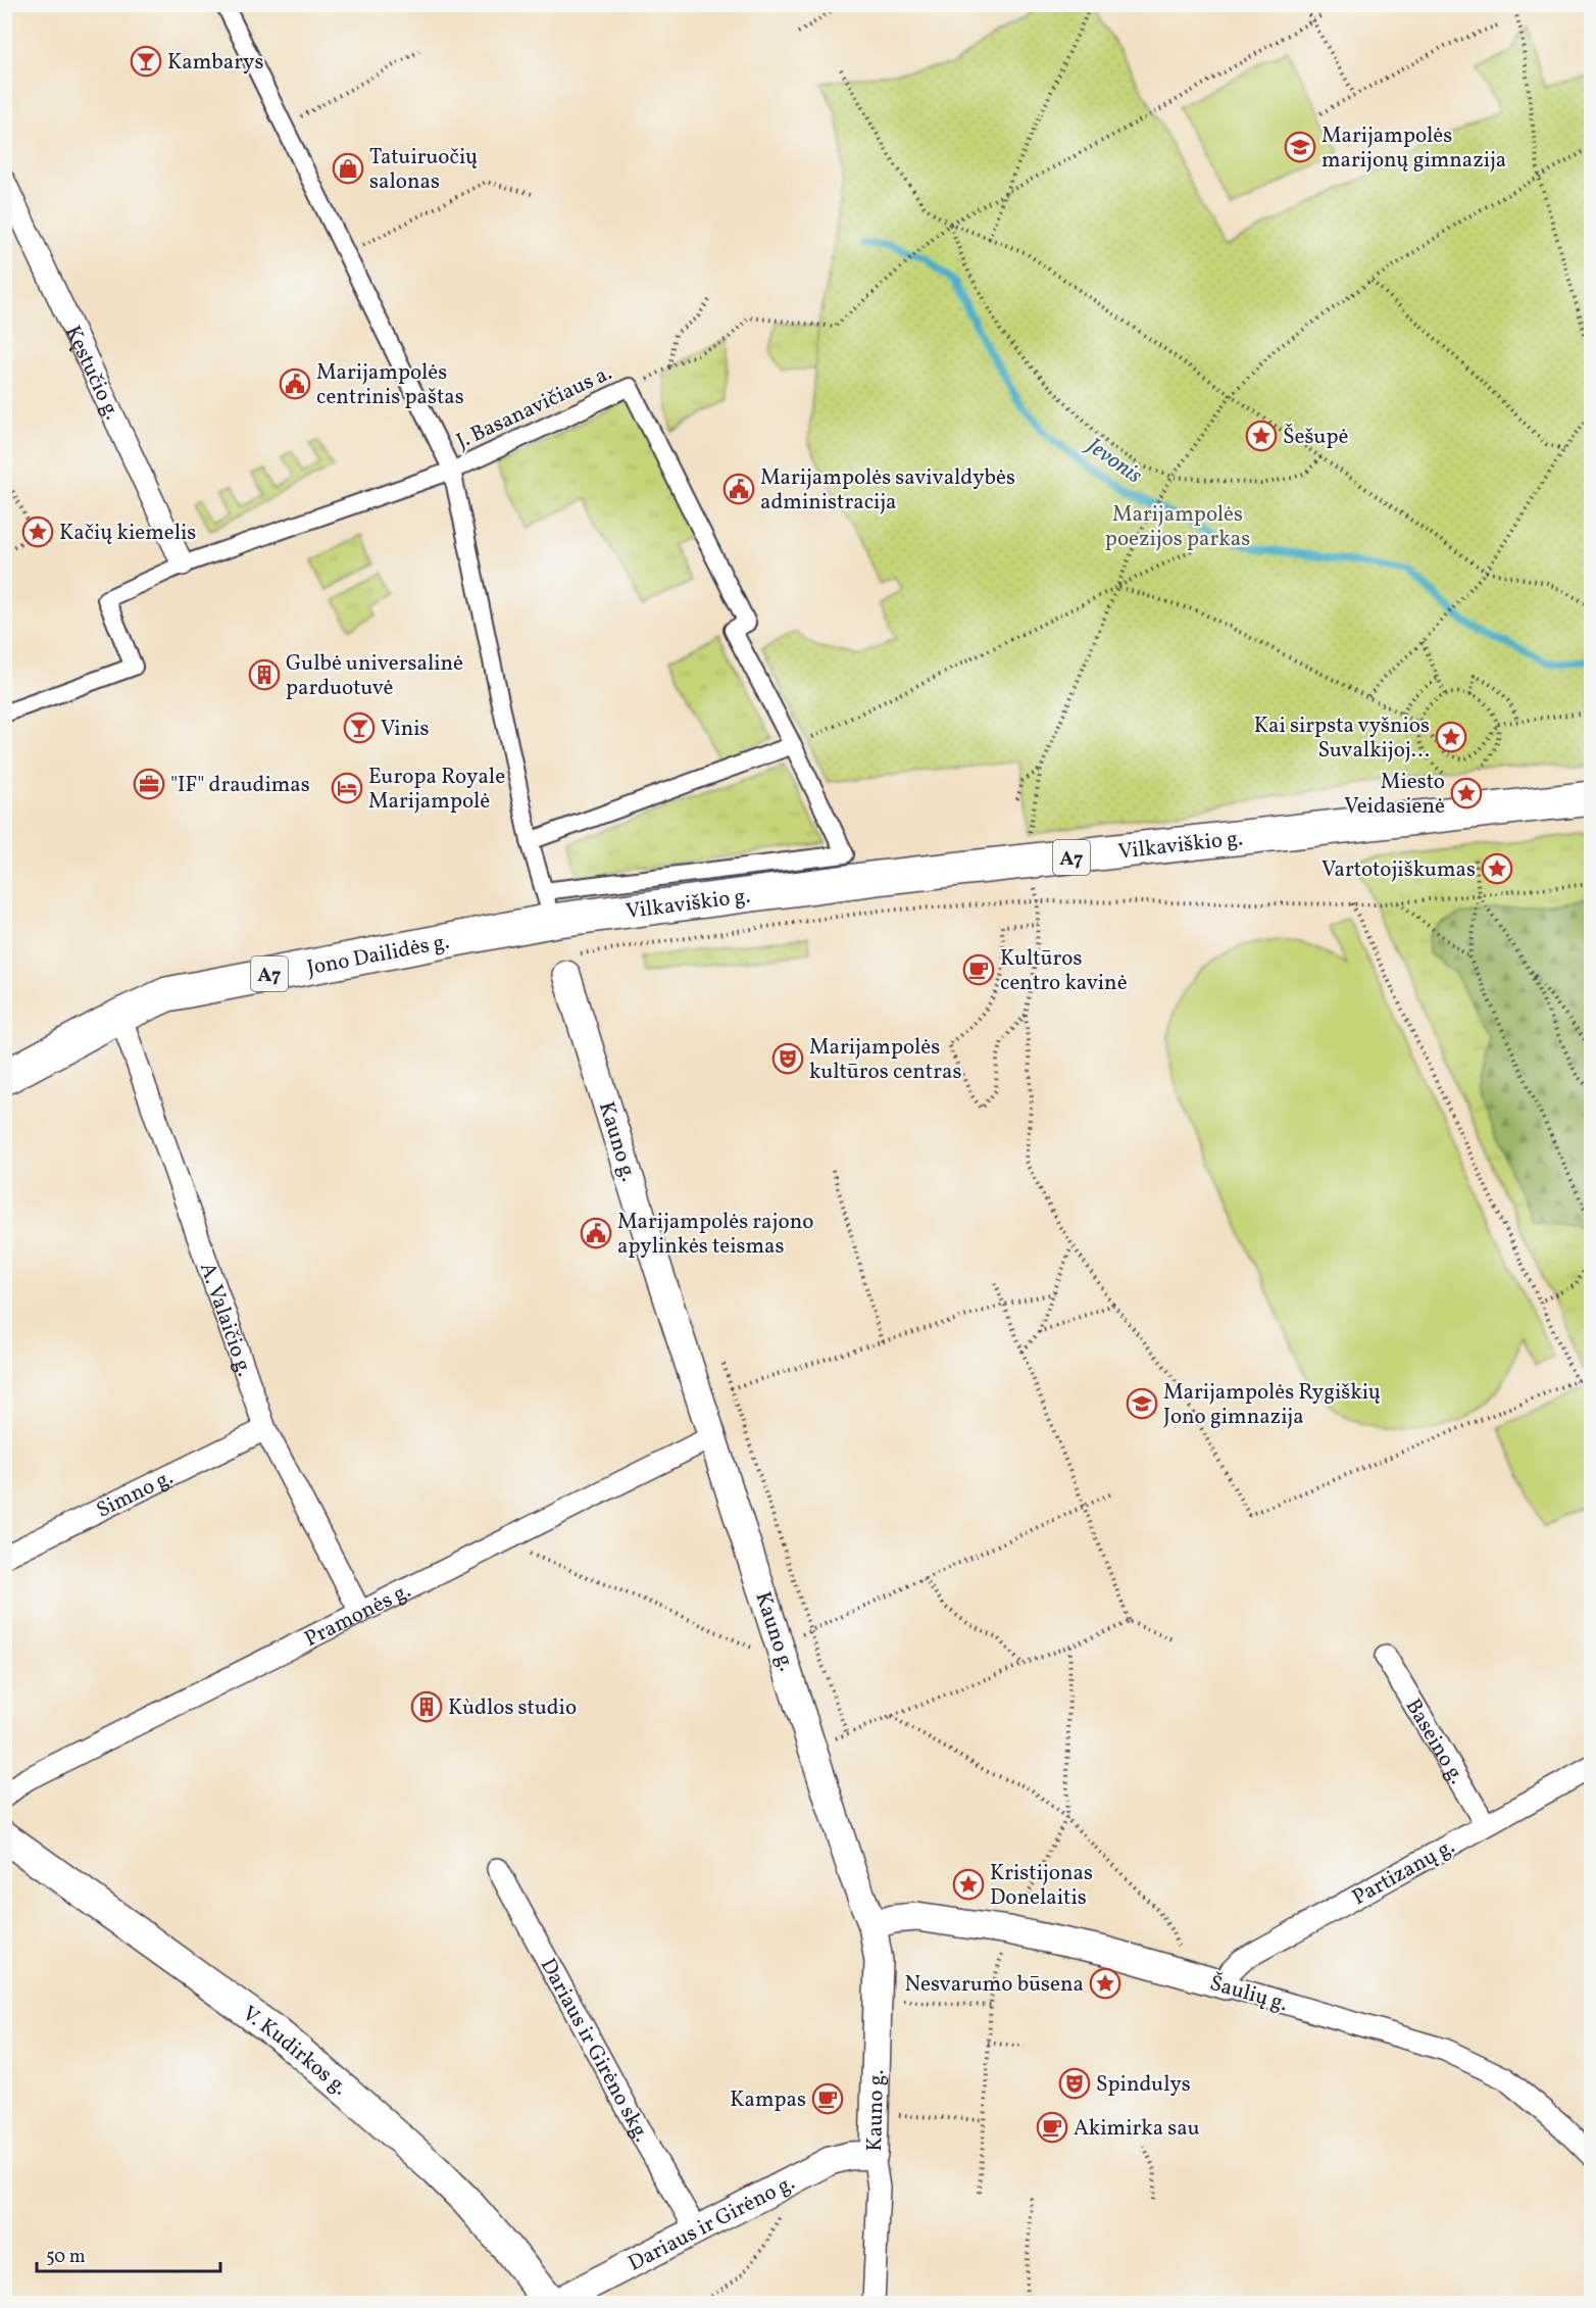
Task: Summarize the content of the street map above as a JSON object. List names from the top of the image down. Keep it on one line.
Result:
{"streets":{"highway":["Vilkaviškio g.","A7","Jono Dailidės g."],"main road":["V. Kudirkos g."],"street":["Kęstučio g.","J. Basanavičiaus a.","Kauno g.","A. Valaičio g.","Simno g.","Pramonės g.","Baseino g.","Partizanų g.","Šaulių g.","Dariaus ir Girėno skg.","Dariaus ir Girėno g."]},"crossings":[["Kęstučio g.","J. Basanavičiaus a."],["J. Basanavičiaus a.","Vilkaviškio g."],["J. Basanavičiaus a.","Jono Dailidės g."],["Vilkaviškio g.","Jono Dailidės g."],["Jono Dailidės g.","A. Valaičio g."],["Kauno g.","Pramonės g."],["Kauno g.","Šaulių g."],["Kauno g.","Dariaus ir Girėno g."],["A. Valaičio g.","Simno g."],["A. Valaičio g.","Pramonės g."],["Baseino g.","Partizanų g."],["Partizanų g.","Šaulių g."],["Dariaus ir Girėno skg.","Dariaus ir Girėno g."]],"water":["Jevonis"],"parks":["Marijampolės poezijos parkas"],"places":{"bar":["Kambarys","Vinis"],"school or university":["Marijampolės marijonų gimnazija","Marijampolės Rygiškių Jono gimnazija"],"shop":["Tatuiruočių salonas"],"public building":["Marijampolės centrinis paštas","Marijampolės savivaldybės administracija","Marijampolės rajono apylinkės teismas"],"place":["Šešupė","Kačių kiemelis","Kai sirpsta vyšnios Suvalkijoj...","Miesto Veidasienė","Vartotojiškumas","Kristijonas Donelaitis","Nesvarumo būsena"],"building":["Gulbė universalinė parduotuvė","Kùdlos studio"],"office":["\"IF\" draudimas"],"hotel":["Europa Royale Marijampolė"],"cafe":["Kultūros centro kavinė","Kampas","Akimirka sau"],"theatre":["Marijampolės kultūros centras","Spindulys"]},"scale_bar":"50 m"}
